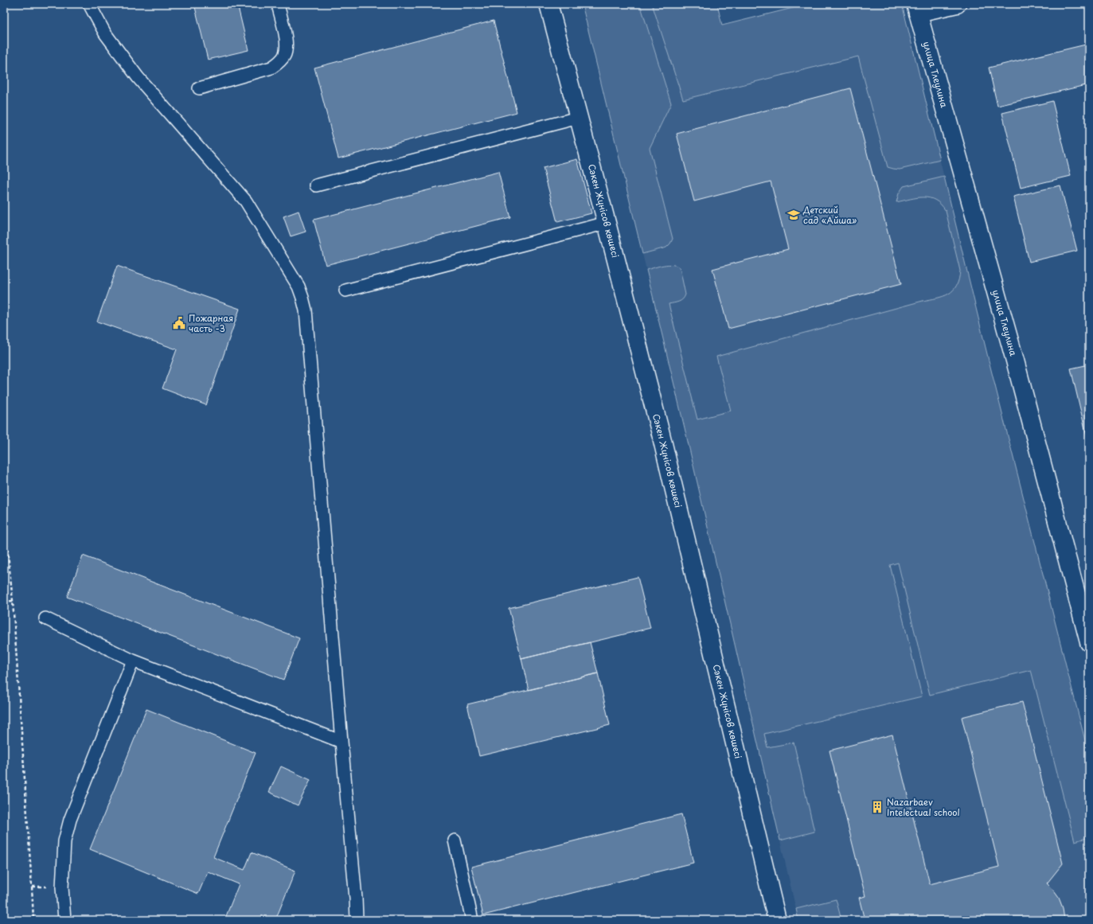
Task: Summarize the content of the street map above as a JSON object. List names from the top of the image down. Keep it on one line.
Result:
{"streets":{"street":["улица Тлеулина","Сәкен Жүнісов көшесі"]},"places":{"school or university":["Детский сад «Айша»"],"public building":["Пожарная часть -3"],"building":["Nazarbaev Intelectual school"]}}
